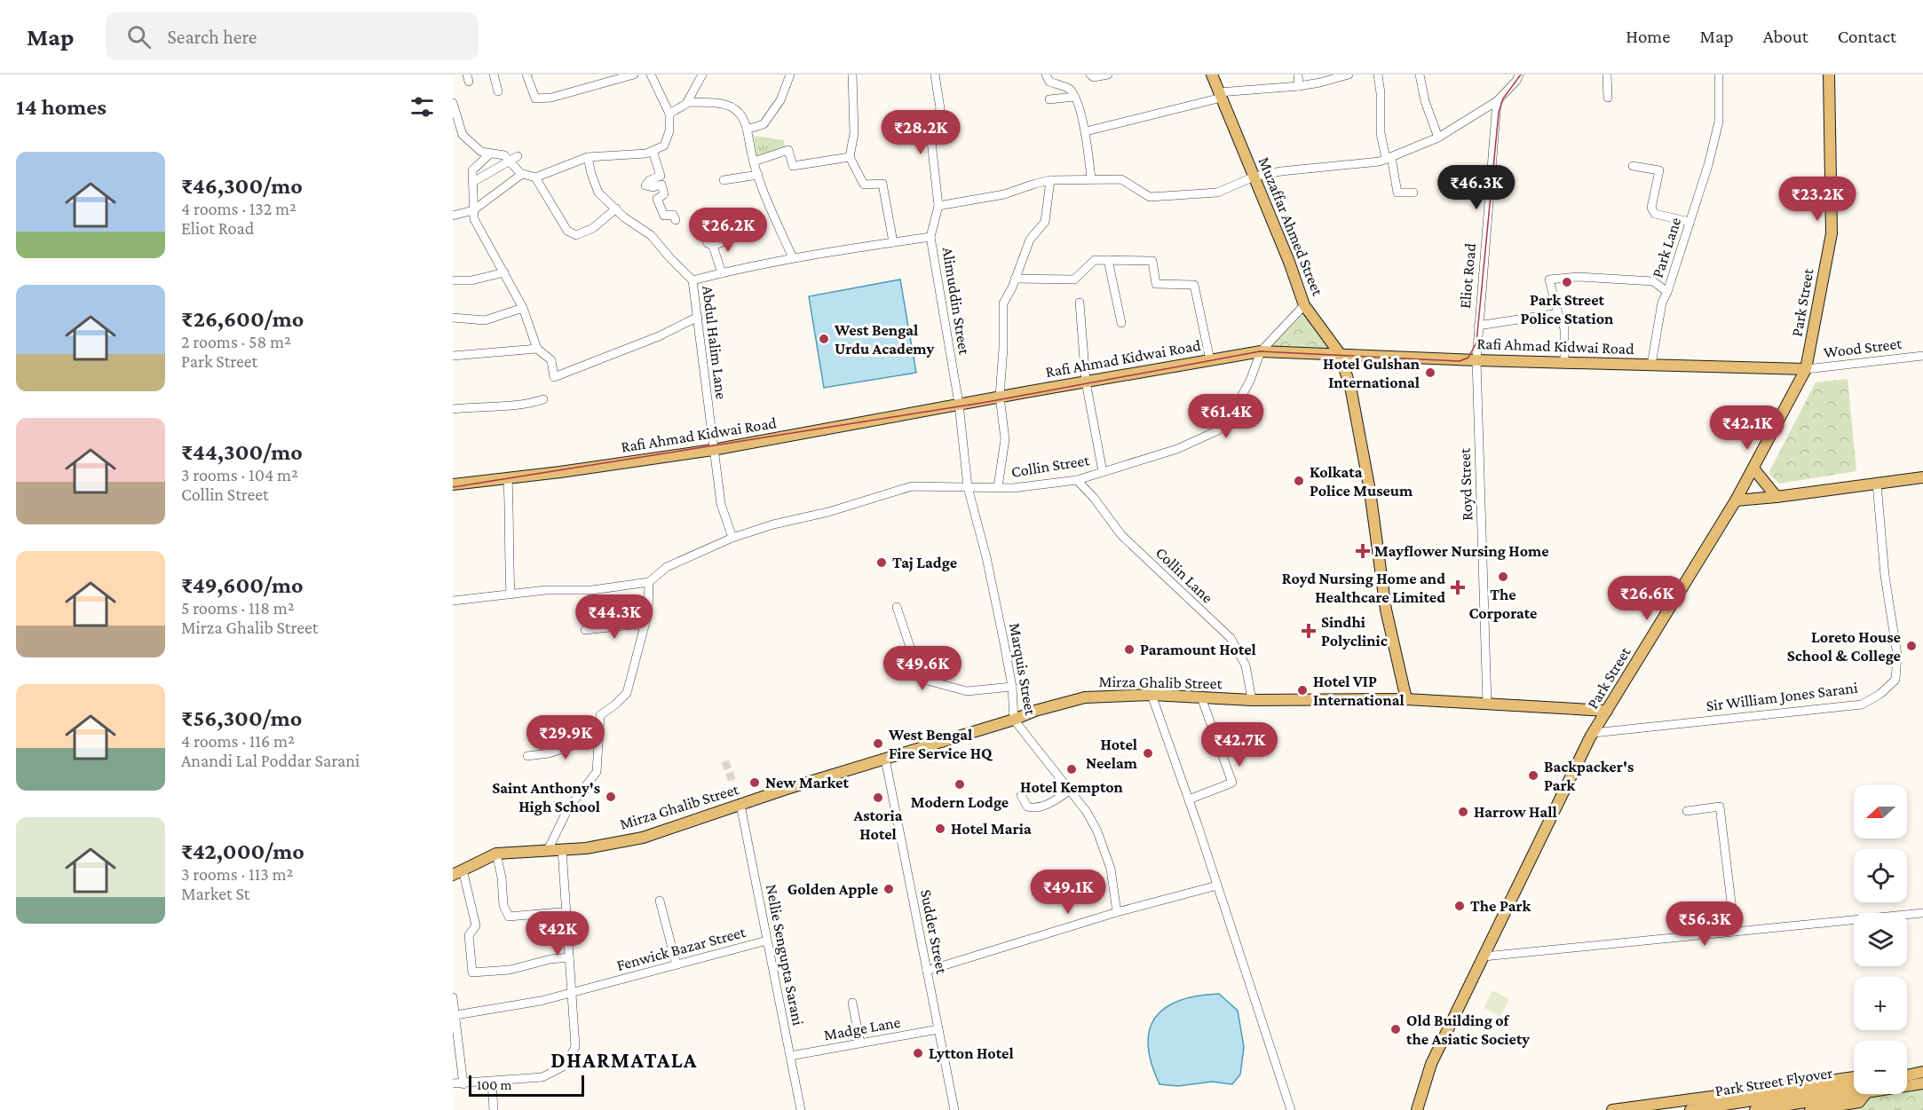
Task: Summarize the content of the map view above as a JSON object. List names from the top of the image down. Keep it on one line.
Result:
{"streets":{"main road":["Muzaffar Ahmed Street","Park Street","Rafi Ahmad Kidwai Road","Mirza Ghalib Street","Park Street Flyover"],"street":["Park Lane","Eliot Road","Alimuddin Street","Abdul Halim Lane","Wood Street","Collin Street","Royd Street","Collin Lane","Marquis Street","Sir William Jones Sarani","Sudder Street","Fenwick Bazar Street","Nellie Sengupta Sarani","Madge Lane"]},"crossings":[["Muzaffar Ahmed Street","Rafi Ahmad Kidwai Road"],["Muzaffar Ahmed Street","Collin Street"],["Muzaffar Ahmed Street","Mirza Ghalib Street"],["Eliot Road","Rafi Ahmad Kidwai Road"],["Eliot Road","Royd Street"],["Alimuddin Street","Rafi Ahmad Kidwai Road"],["Alimuddin Street","Marquis Street"],["Park Street","Rafi Ahmad Kidwai Road"],["Park Street","Wood Street"],["Park Street","Mirza Ghalib Street"],["Park Street","Sir William Jones Sarani"],["Abdul Halim Lane","Rafi Ahmad Kidwai Road"],["Rafi Ahmad Kidwai Road","Wood Street"],["Rafi Ahmad Kidwai Road","Collin Street"],["Rafi Ahmad Kidwai Road","Royd Street"],["Rafi Ahmad Kidwai Road","Marquis Street"],["Collin Street","Collin Lane"],["Collin Street","Marquis Street"],["Royd Street","Mirza Ghalib Street"],["Collin Lane","Mirza Ghalib Street"],["Marquis Street","Mirza Ghalib Street"],["Mirza Ghalib Street","Sudder Street"],["Mirza Ghalib Street","Nellie Sengupta Sarani"],["Sudder Street","Madge Lane"],["Fenwick Bazar Street","Nellie Sengupta Sarani"],["Nellie Sengupta Sarani","Madge Lane"]],"districts":["DHARMATALA"],"places":{"other":["Park Street Police Station","West Bengal Urdu Academy","Hotel Gulshan International","Kolkata Police Museum","Taj Ladge","The Corporate","Loreto House School & College","Paramount Hotel","Hotel VIP International","West Bengal Fire Service HQ","Hotel Neelam","Hotel Kempton","Backpacker's Park","New Market","Modern Lodge","Saint Anthony's High School","Astoria Hotel","Harrow Hall","Hotel Maria","Golden Apple","The Park","Old Building of the Asiatic Society","Lytton Hotel"],"health":["Mayflower Nursing Home","Royd Nursing Home and Healthcare Limited","Sindhi Polyclinic"]},"scale_bar":"100 m","north":"left","page":{"header":"Map","search":"Search here","nav":["Home","Map","About","Contact"],"heading":"14 homes","price":["₹28.2K","₹46.3K","₹23.2K","₹26.2K","₹61.4K","₹42.1K","₹26.6K","₹44.3K","₹49.6K","₹29.9K","₹42.7K","₹49.1K","₹56.3K","₹42K"],"list":[{"name":"₹46,300/mo","note":"4 rooms · 132 m² · Eliot Road"},{"name":"₹26,600/mo","note":"2 rooms · 58 m² · Park Street"},{"name":"₹44,300/mo","note":"3 rooms · 104 m² · Collin Street"},{"name":"₹49,600/mo","note":"5 rooms · 118 m² · Mirza Ghalib Street"},{"name":"₹56,300/mo","note":"4 rooms · 116 m² · Anandi Lal Poddar Sarani"},{"name":"₹42,000/mo","note":"3 rooms · 113 m² · Market St"}],"map_buttons":["+","−"],"scale":"100 m"}}
